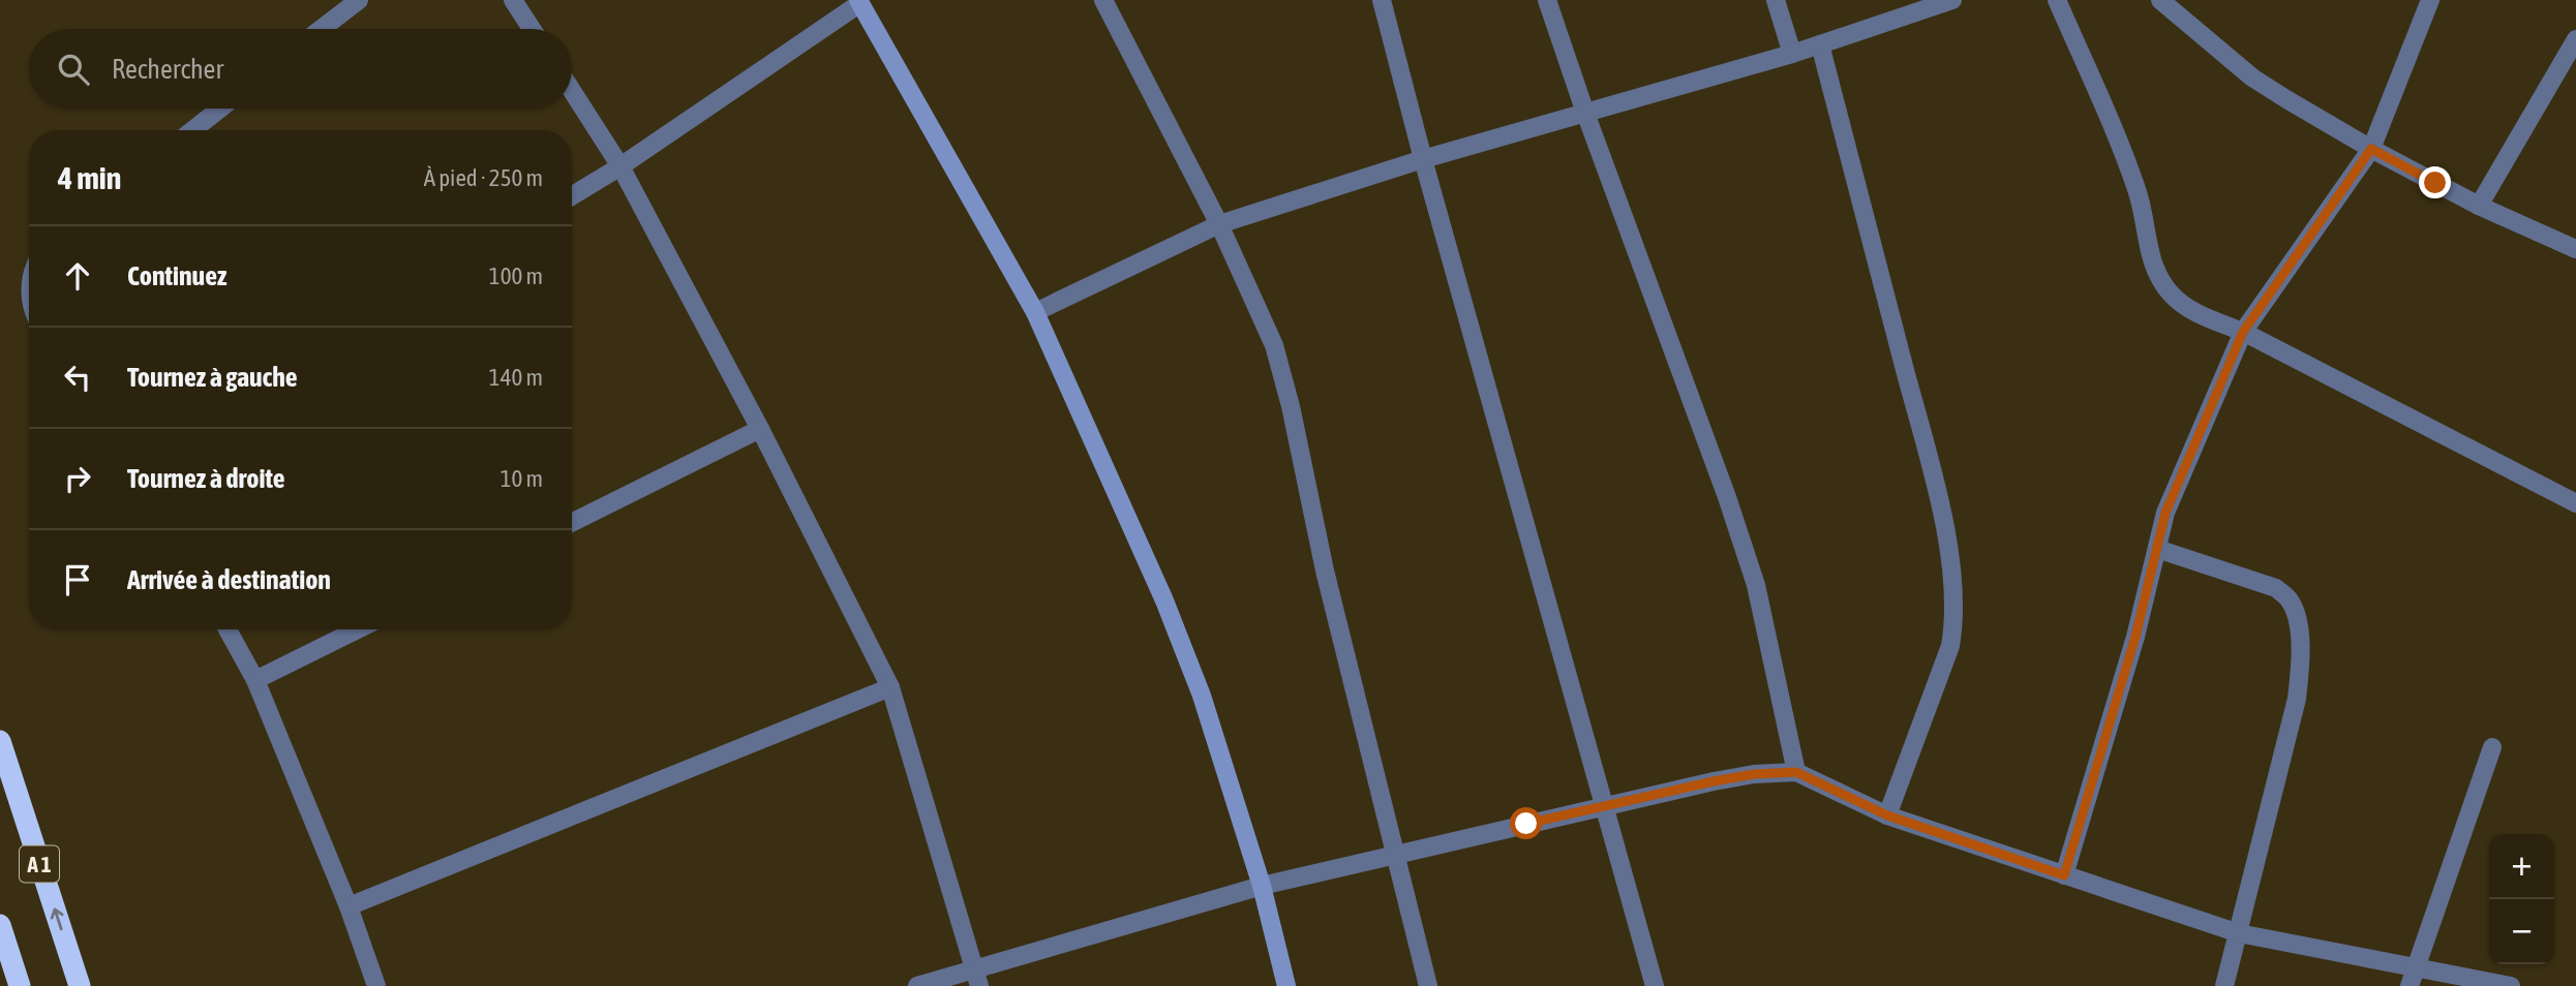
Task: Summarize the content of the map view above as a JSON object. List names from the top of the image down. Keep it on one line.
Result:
{"streets":{"highway":["A 1"]},"page":{"search":"Rechercher","heading":["4 min","À pied · 250 m"],"list":[["Continuez","100 m"],["Tournez à gauche","140 m"],["Tournez à droite","10 m"],"Arrivée à destination"],"map_buttons":["+","−"]}}
